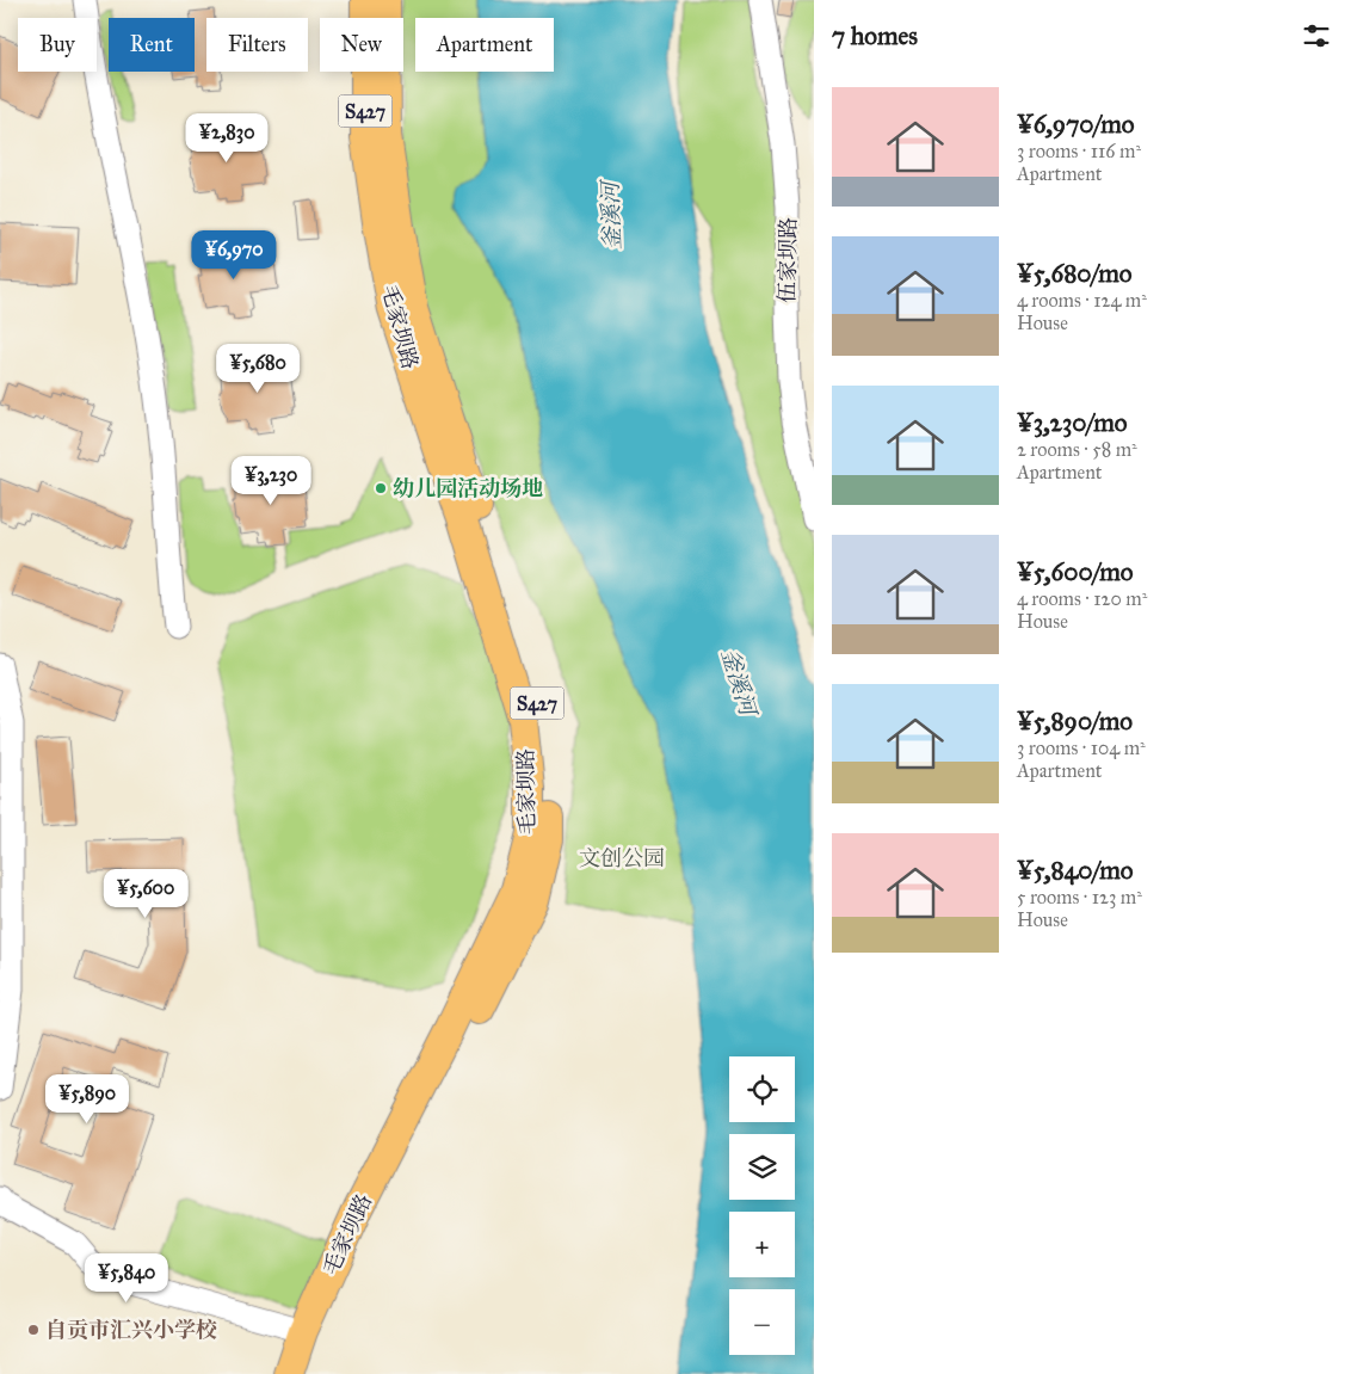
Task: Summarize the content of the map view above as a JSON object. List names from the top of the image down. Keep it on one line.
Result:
{"streets":{"main road":["S427","毛家坝路"],"street":["伍家坝路"]},"water":["釜溪河"],"parks":["文创公园"],"places":["幼儿园活动场地","自贡市汇兴小学校"],"page":{"heading":"7 homes","chip":["Buy","Rent","Filters","New","Apartment"],"list":[{"name":"¥6,970/mo","note":"3 rooms · 116 m² · Apartment"},{"name":"¥5,680/mo","note":"4 rooms · 124 m² · House"},{"name":"¥3,230/mo","note":"2 rooms · 58 m² · Apartment"},{"name":"¥5,600/mo","note":"4 rooms · 120 m² · House"},{"name":"¥5,890/mo","note":"3 rooms · 104 m² · Apartment"},{"name":"¥5,840/mo","note":"5 rooms · 123 m² · House"}],"price":["¥2,830","¥6,970","¥5,680","¥3,230","¥5,600","¥5,890","¥5,840"],"map_buttons":["+","−"]}}
